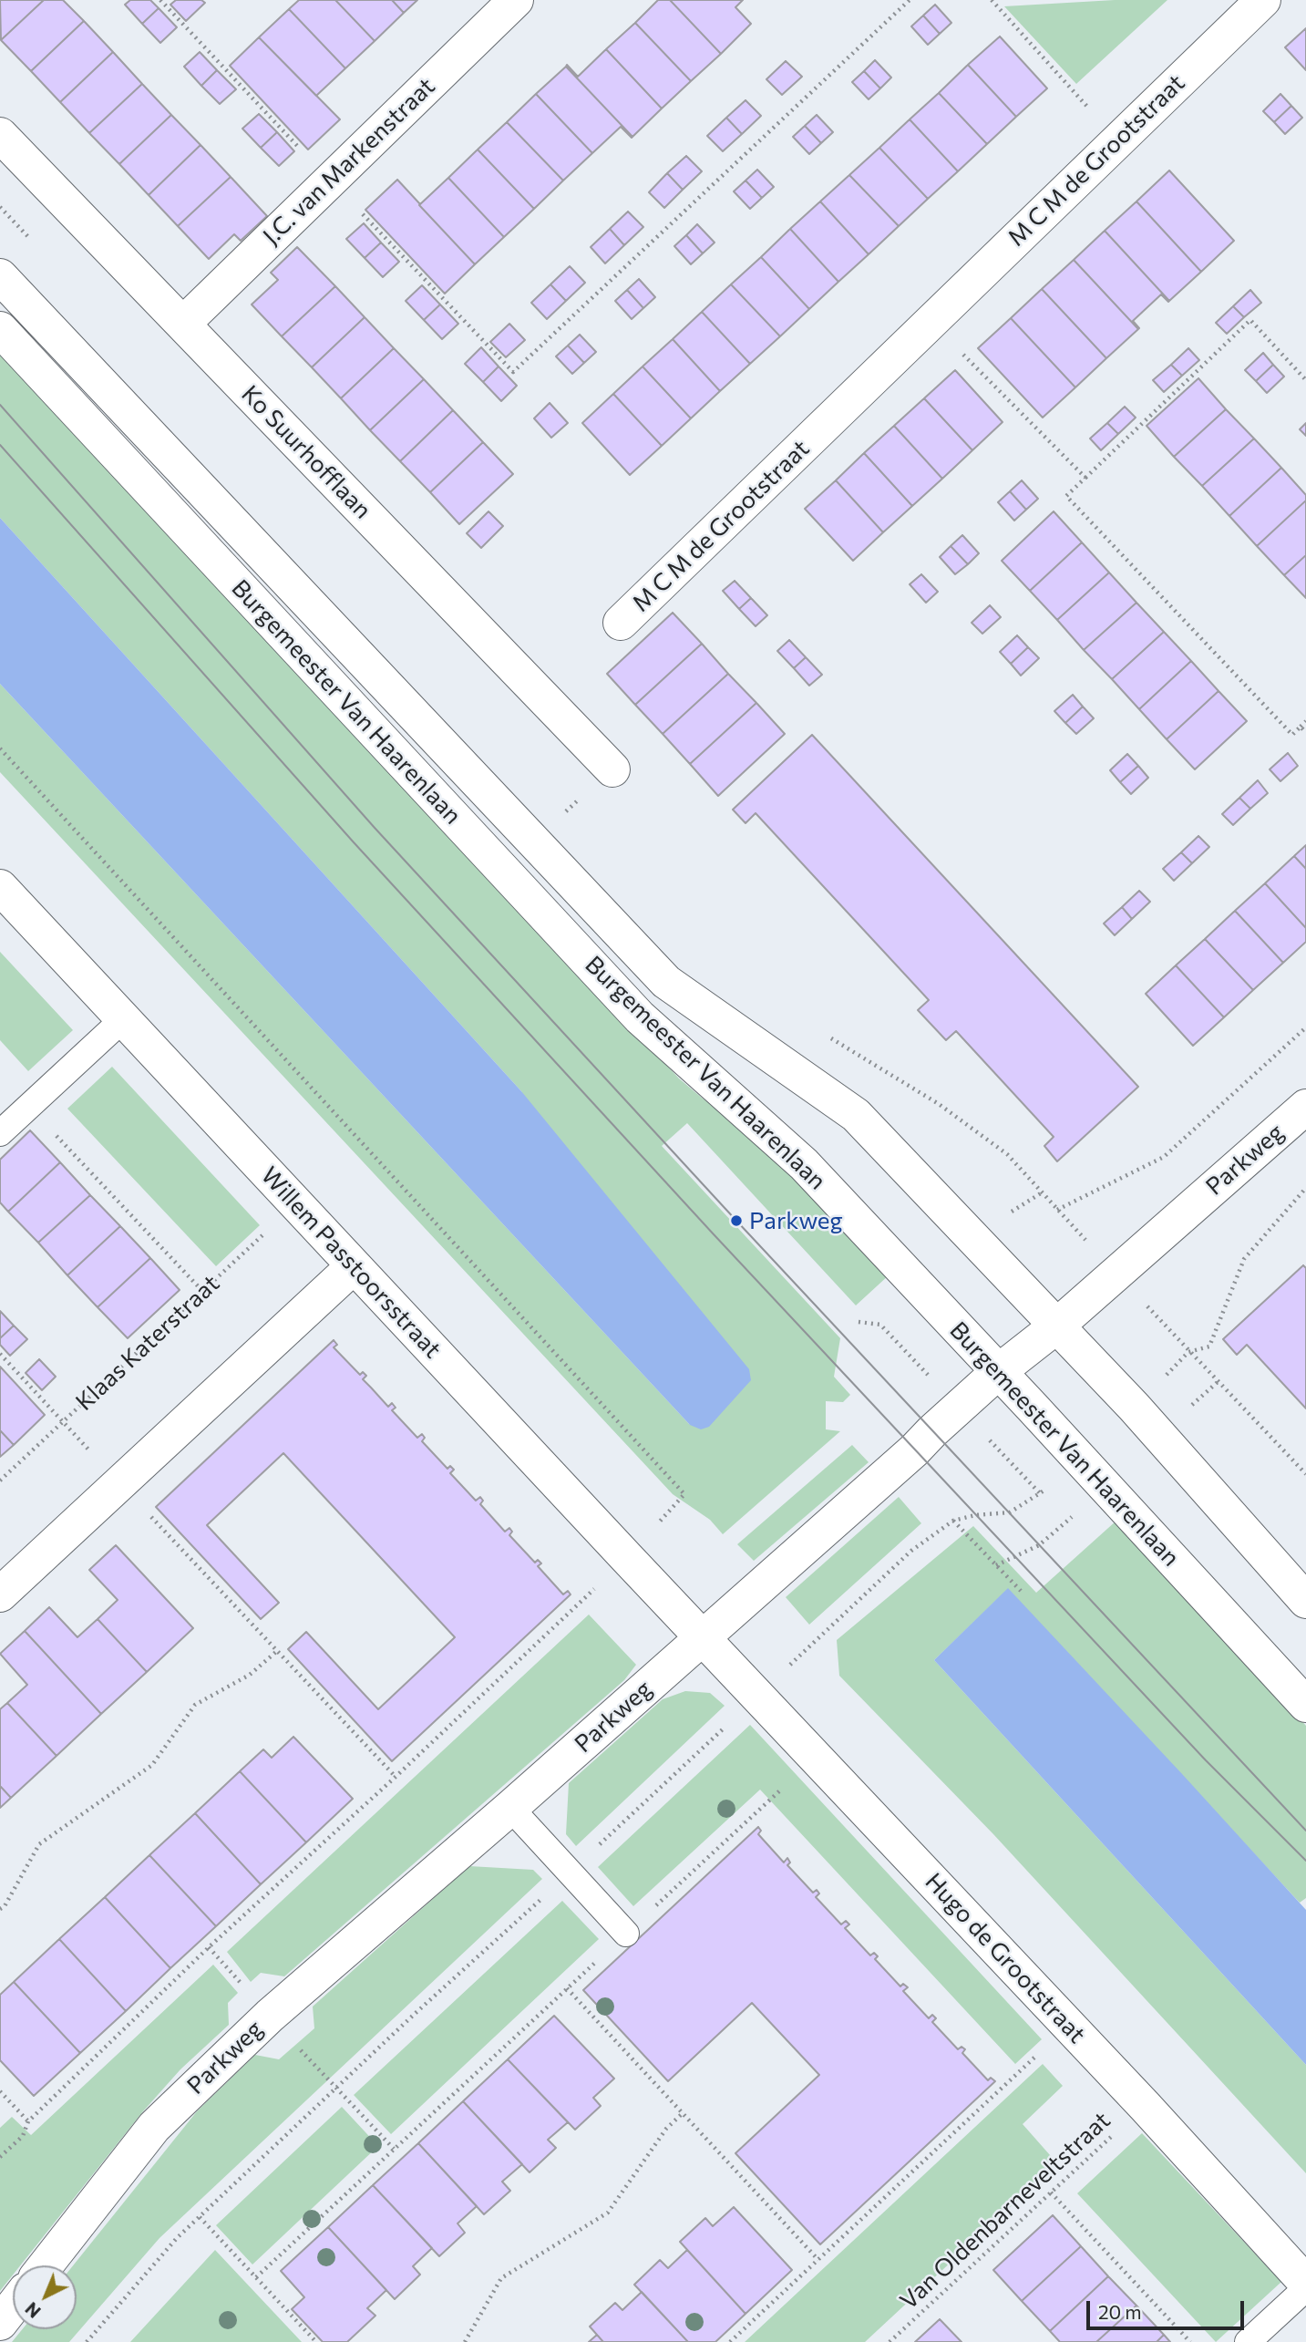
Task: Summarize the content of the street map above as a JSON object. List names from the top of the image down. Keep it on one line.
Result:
{"streets":{"street":["M C M de Grootstraat","J.C. van Markenstraat","Ko Suurhofflaan","Burgemeester Van Haarenlaan","Parkweg","Willem Passtoorsstraat","Hugo de Grootstraat"],"path":["Klaas Katerstraat","Van Oldenbarneveltstraat"]},"crossings":[["J.C. van Markenstraat","Ko Suurhofflaan"],["Burgemeester Van Haarenlaan","Parkweg"],["Parkweg","Willem Passtoorsstraat"],["Parkweg","Hugo de Grootstraat"],["Willem Passtoorsstraat","Klaas Katerstraat"],["Willem Passtoorsstraat","Hugo de Grootstraat"],["Hugo de Grootstraat","Van Oldenbarneveltstraat"]],"places":["Parkweg"],"scale_bar":"20 m","north":"bottom left"}
